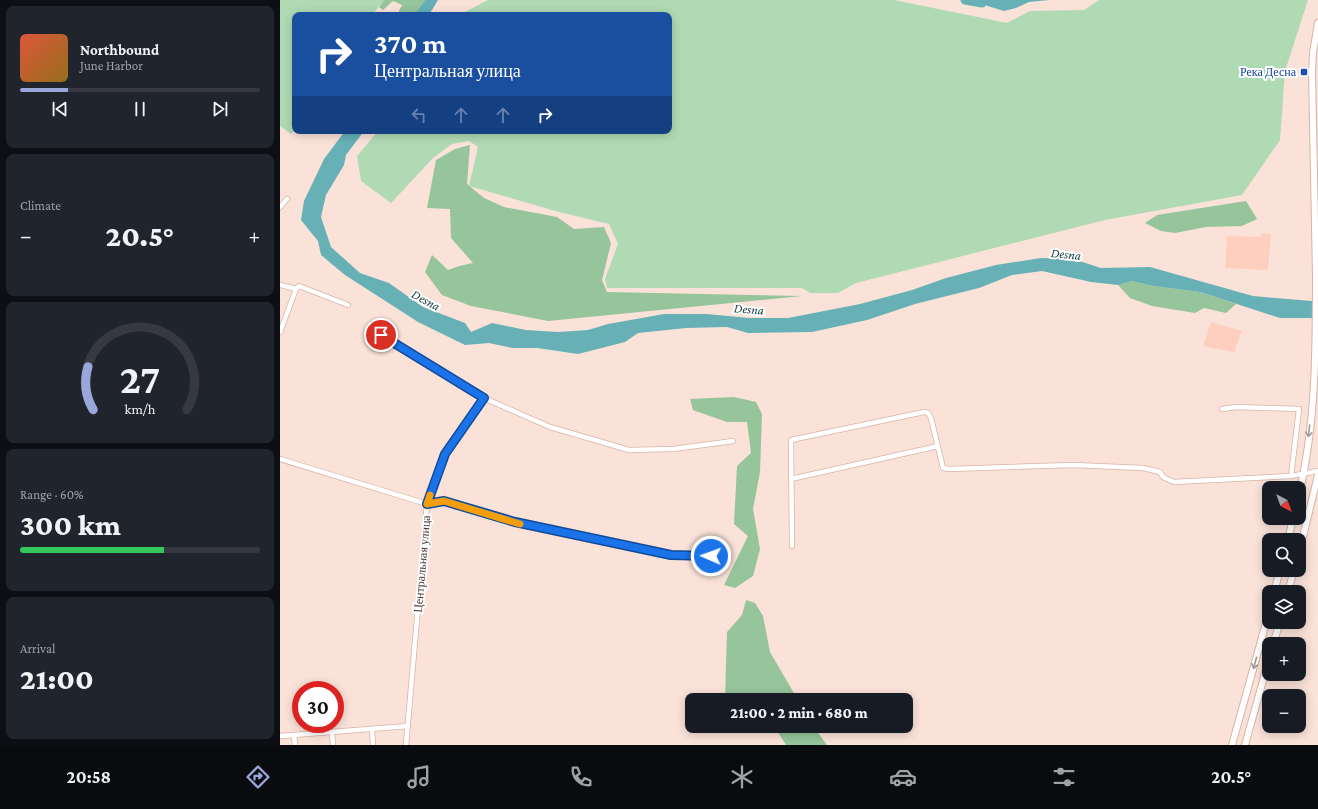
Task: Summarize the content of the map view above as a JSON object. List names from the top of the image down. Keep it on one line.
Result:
{"streets":{"street":["Центральная улица"]},"water":["Desna"],"places":{"transit":["Река Десна"]},"north":"bottom right","page":{"turn":["370 m","Центральная улица"],"song":["Northbound","June Harbor"],"tile":["Climate",["Range · 60%","300 km"],["Arrival","21:00"]],"heat":["−","20.5°","+"],"map_buttons":["+","−"],"limit":"30","trip":"21:00 · 2 min · 680 m","tabs":["20:58","20.5°"],"gauge":["27","km/h"]}}
